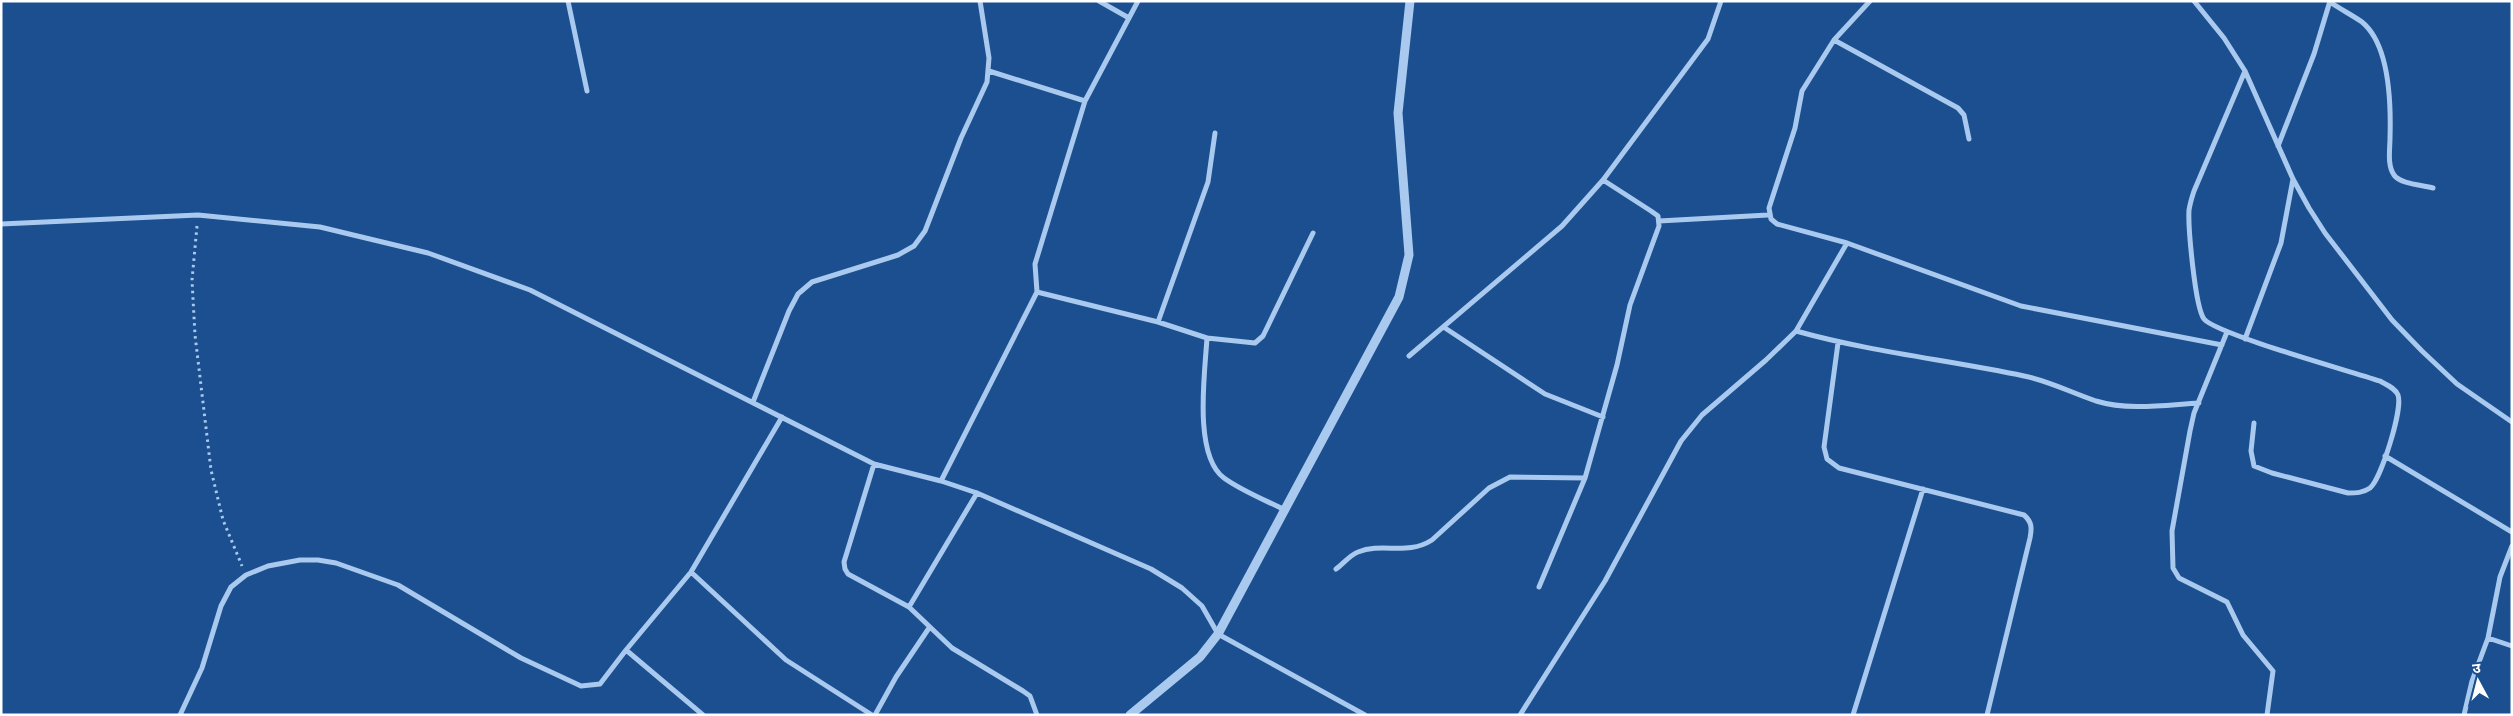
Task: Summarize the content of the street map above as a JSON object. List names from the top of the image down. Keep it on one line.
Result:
{"north":"top"}
